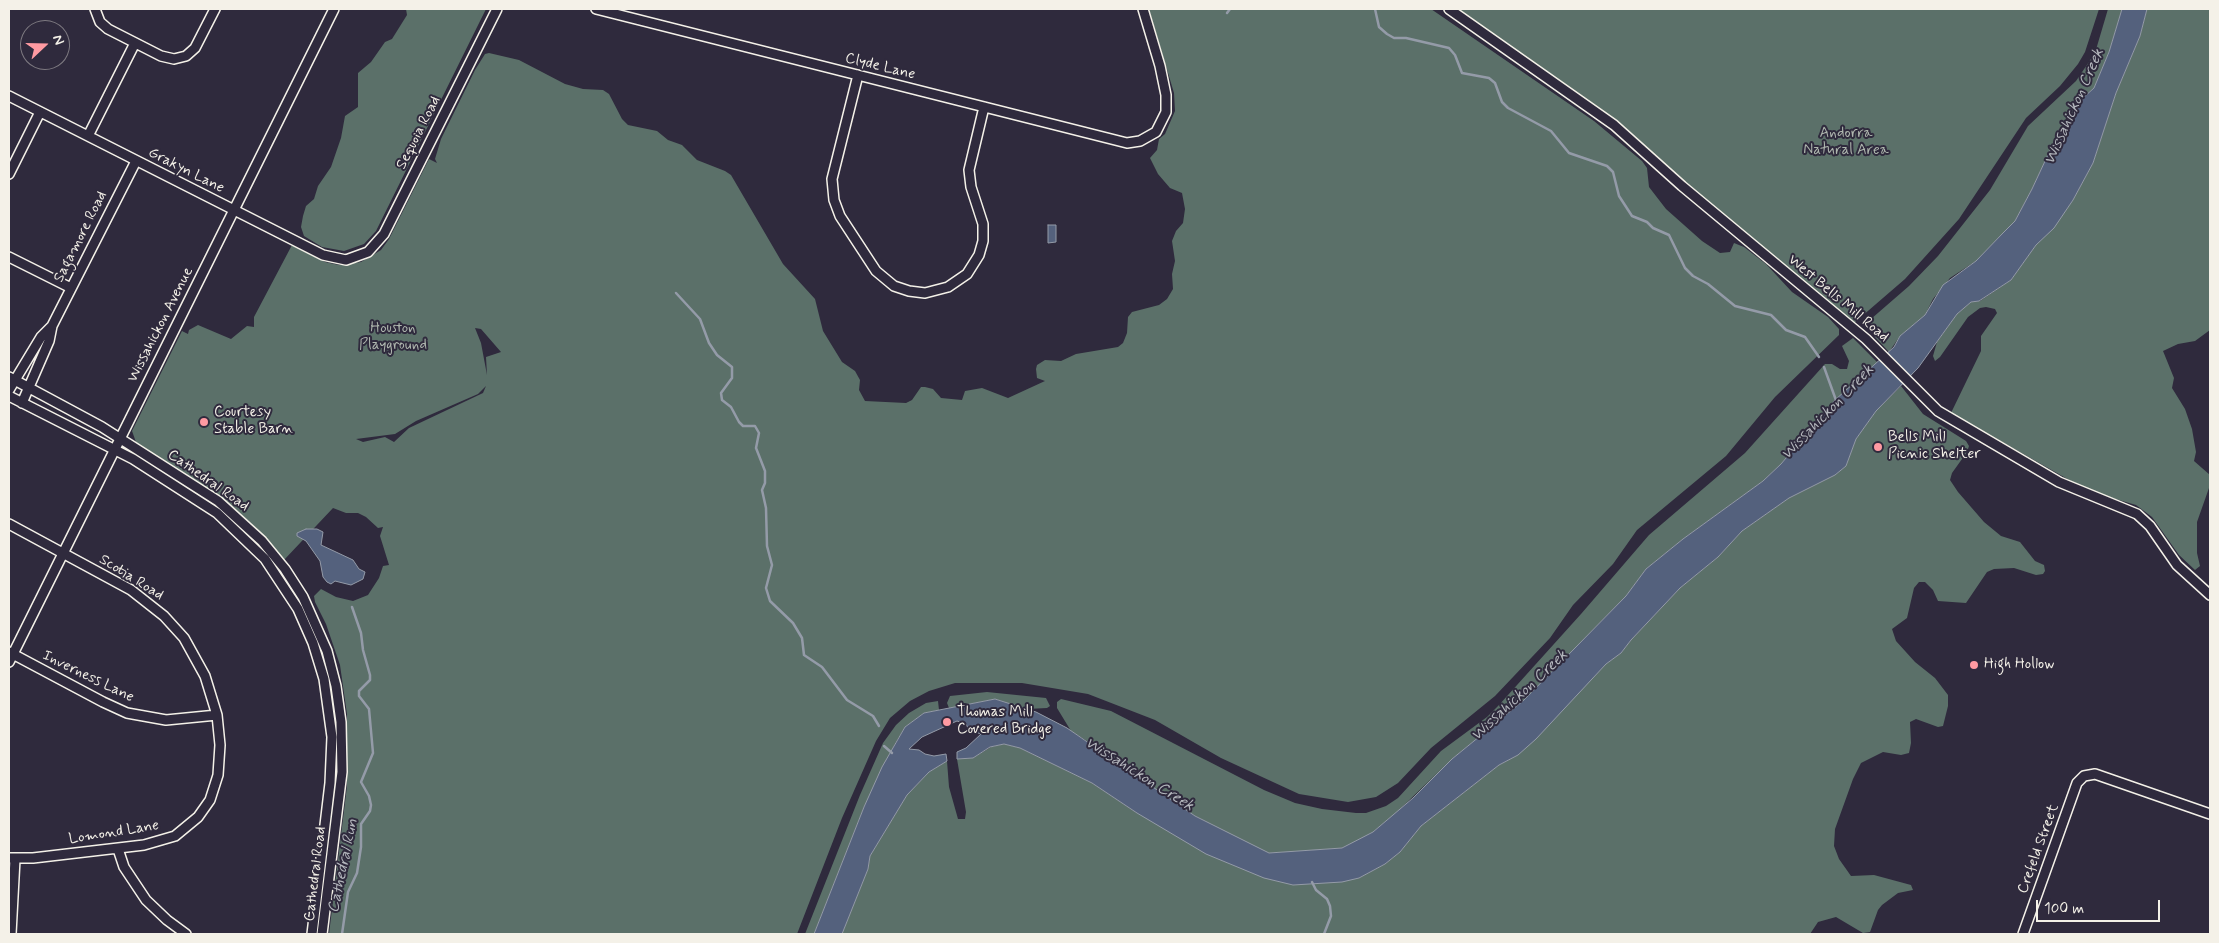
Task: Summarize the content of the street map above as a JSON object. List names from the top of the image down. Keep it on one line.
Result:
{"streets":{"street":["Clyde Lane","Sequoia Road","Grakyn Lane","Sagamore Road","West Bells Mill Road","Wissahickon Avenue","Cathedral Road","Scotia Road","Inverness Lane","Lomond Lane","Crefeld Street"]},"crossings":[["Sequoia Road","Grakyn Lane"],["Grakyn Lane","Sagamore Road"],["Grakyn Lane","Wissahickon Avenue"],["Sagamore Road","Cathedral Road"],["Wissahickon Avenue","Cathedral Road"],["Wissahickon Avenue","Scotia Road"],["Wissahickon Avenue","Inverness Lane"],["Scotia Road","Inverness Lane"],["Scotia Road","Lomond Lane"],["Inverness Lane","Lomond Lane"]],"water":["Wissahickon Creek","Cathedral Run"],"parks":["Andorra Natural Area","Houston Playground"],"places":["Courtesy Stable Barn","Bells Mill Picnic Shelter","High Hollow","Thomas Mill Covered Bridge"],"scale_bar":"100 m","north":"right"}
